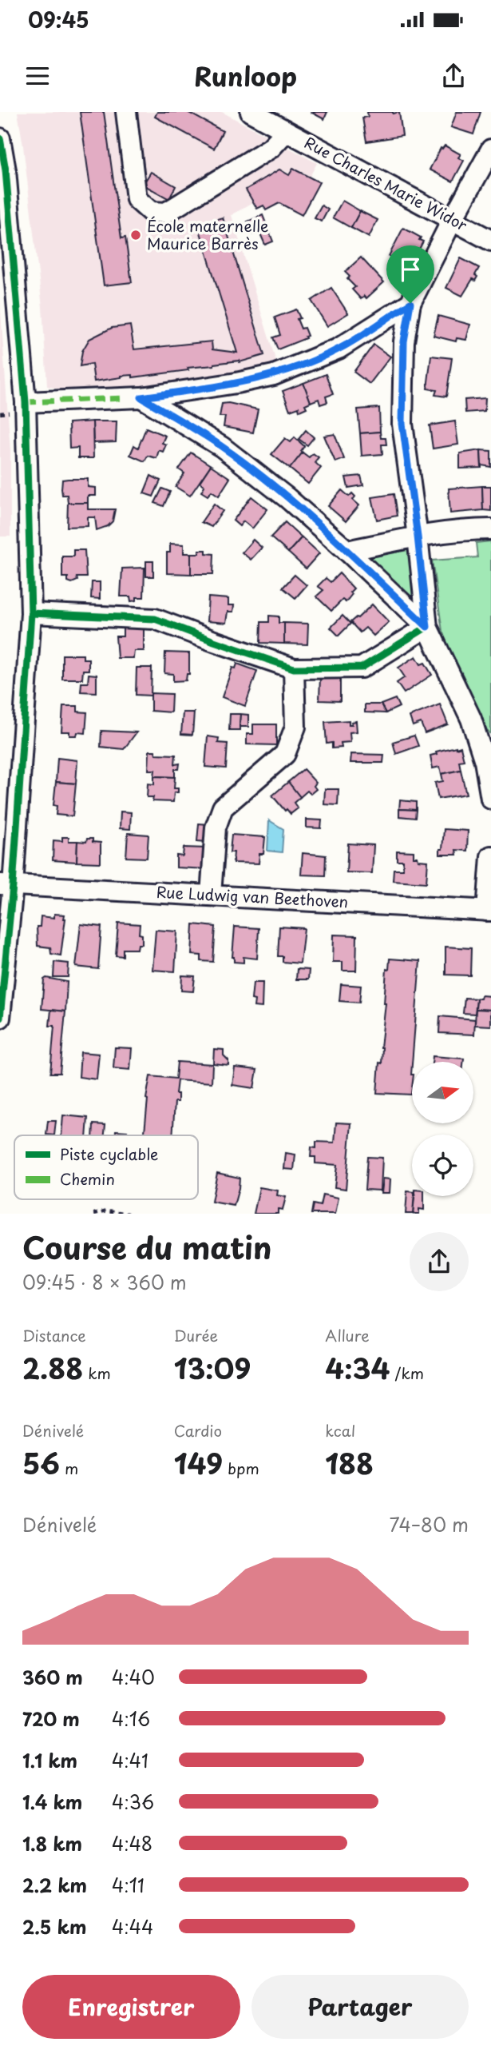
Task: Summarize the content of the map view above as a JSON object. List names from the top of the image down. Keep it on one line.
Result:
{"streets":{"street":["Rue Charles Marie Widor","Rue Ludwig van Beethoven"]},"places":["École maternelle Maurice Barrès"],"legend":["Piste cyclable","Chemin"],"north":"right","page":{"status":"09:45","header":"Runloop","heading":["Course du matin","09:45 · 8 × 360 m"],"stats":[["Distance","2.88 km"],["Durée","13:09"],["Allure","4:34 /km"],["Dénivelé","56 m"],["Cardio","149 bpm"],["kcal","188"]],"chart":["Dénivelé","74–80 m"],"list":[{"name":"360 m","note":"4:40"},{"name":"720 m","note":"4:16"},{"name":"1.1 km","note":"4:41"},{"name":"1.4 km","note":"4:36"},{"name":"1.8 km","note":"4:48"},{"name":"2.2 km","note":"4:11"},{"name":"2.5 km","note":"4:44"}],"buttons":["Enregistrer","Partager"]}}
